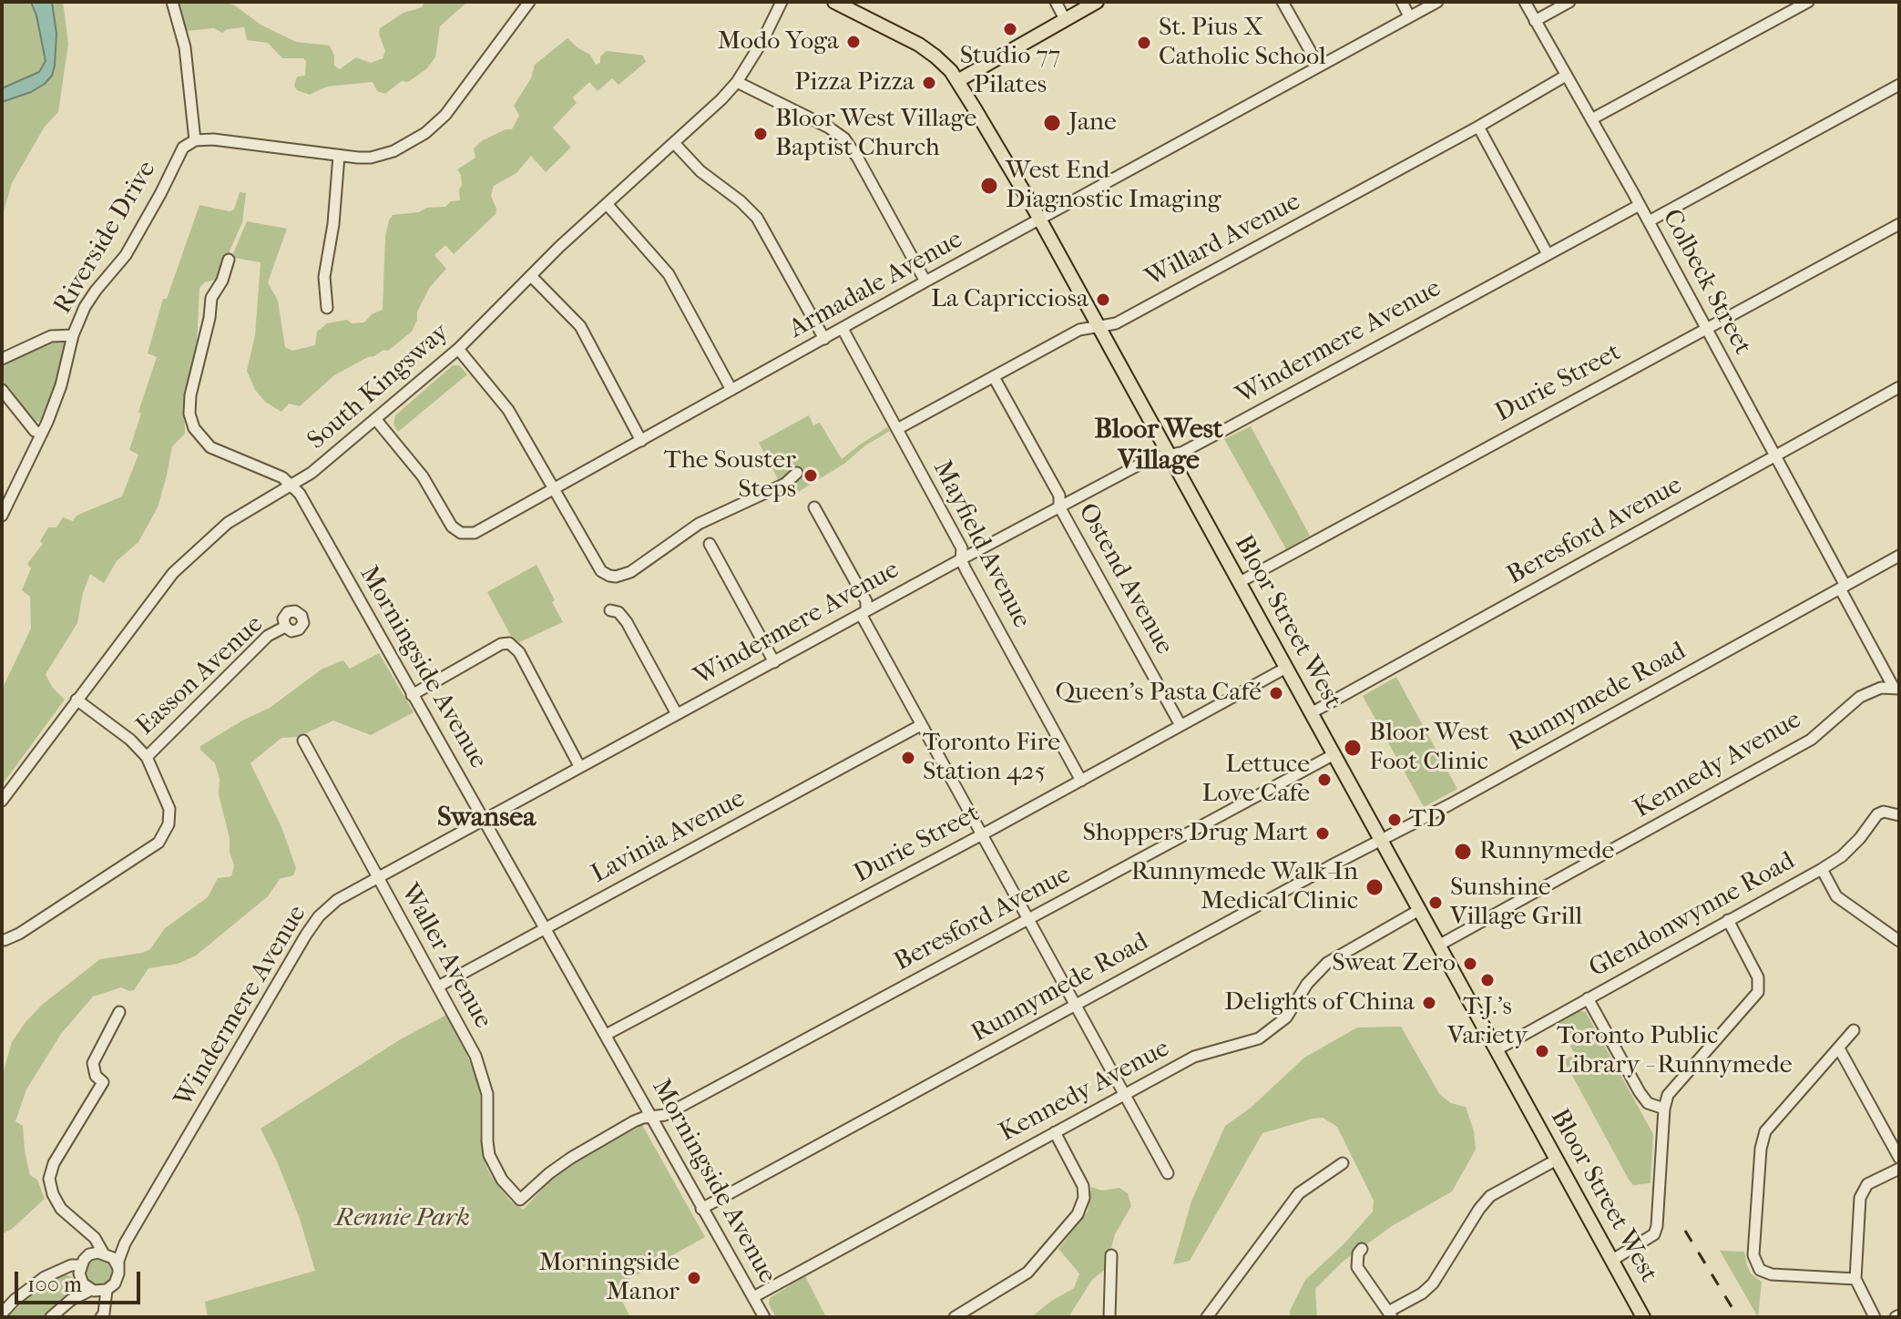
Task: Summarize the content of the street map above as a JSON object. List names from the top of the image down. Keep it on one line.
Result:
{"streets":{"main road":["Bloor Street West"],"street":["Riverside Drive","Willard Avenue","Colbeck Street","Armadale Avenue","Windermere Avenue","Durie Street","South Kingsway","Beresford Avenue","Mayfield Avenue","Ostend Avenue","Morningside Avenue","Easson Avenue","Runnymede Road","Kennedy Avenue","Lavinia Avenue","Glendonwynne Road","Waller Avenue"]},"crossings":[["Willard Avenue","Colbeck Street"],["Willard Avenue","Mayfield Avenue"],["Willard Avenue","Ostend Avenue"],["Willard Avenue","Bloor Street West"],["Colbeck Street","Windermere Avenue"],["Colbeck Street","Durie Street"],["Colbeck Street","Beresford Avenue"],["Colbeck Street","Runnymede Road"],["Colbeck Street","Kennedy Avenue"],["Armadale Avenue","South Kingsway"],["Armadale Avenue","Mayfield Avenue"],["Armadale Avenue","Bloor Street West"],["Windermere Avenue","Mayfield Avenue"],["Windermere Avenue","Ostend Avenue"],["Windermere Avenue","Bloor Street West"],["Windermere Avenue","Morningside Avenue"],["Windermere Avenue","Waller Avenue"],["Durie Street","Mayfield Avenue"],["Durie Street","Ostend Avenue"],["Durie Street","Bloor Street West"],["Durie Street","Morningside Avenue"],["South Kingsway","Morningside Avenue"],["Beresford Avenue","Bloor Street West"],["Beresford Avenue","Morningside Avenue"],["Beresford Avenue","Waller Avenue"],["Bloor Street West","Runnymede Road"],["Bloor Street West","Kennedy Avenue"],["Bloor Street West","Glendonwynne Road"],["Morningside Avenue","Runnymede Road"],["Morningside Avenue","Kennedy Avenue"],["Morningside Avenue","Lavinia Avenue"],["Lavinia Avenue","Waller Avenue"]],"districts":["Bloor West Village","Swansea"],"parks":["Rennie Park"],"places":["Studio 77 Pilates","Modo Yoga","St. Pius X Catholic School","Pizza Pizza","Jane","Bloor West Village Baptist Church","West End Diagnostic Imaging","La Capricciosa","The Souster Steps","Queen's Pasta Café","Bloor West Foot Clinic","Toronto Fire Station 425","Lettuce Love Cafe","TD","Shoppers Drug Mart","Runnymede","Runnymede Walk-In Medical Clinic","Sunshine Village Grill","Sweat Zero","T.J.'s Variety","Delights of China","Toronto Public Library - Runnymede","Morningside Manor"],"scale_bar":"100 m"}
